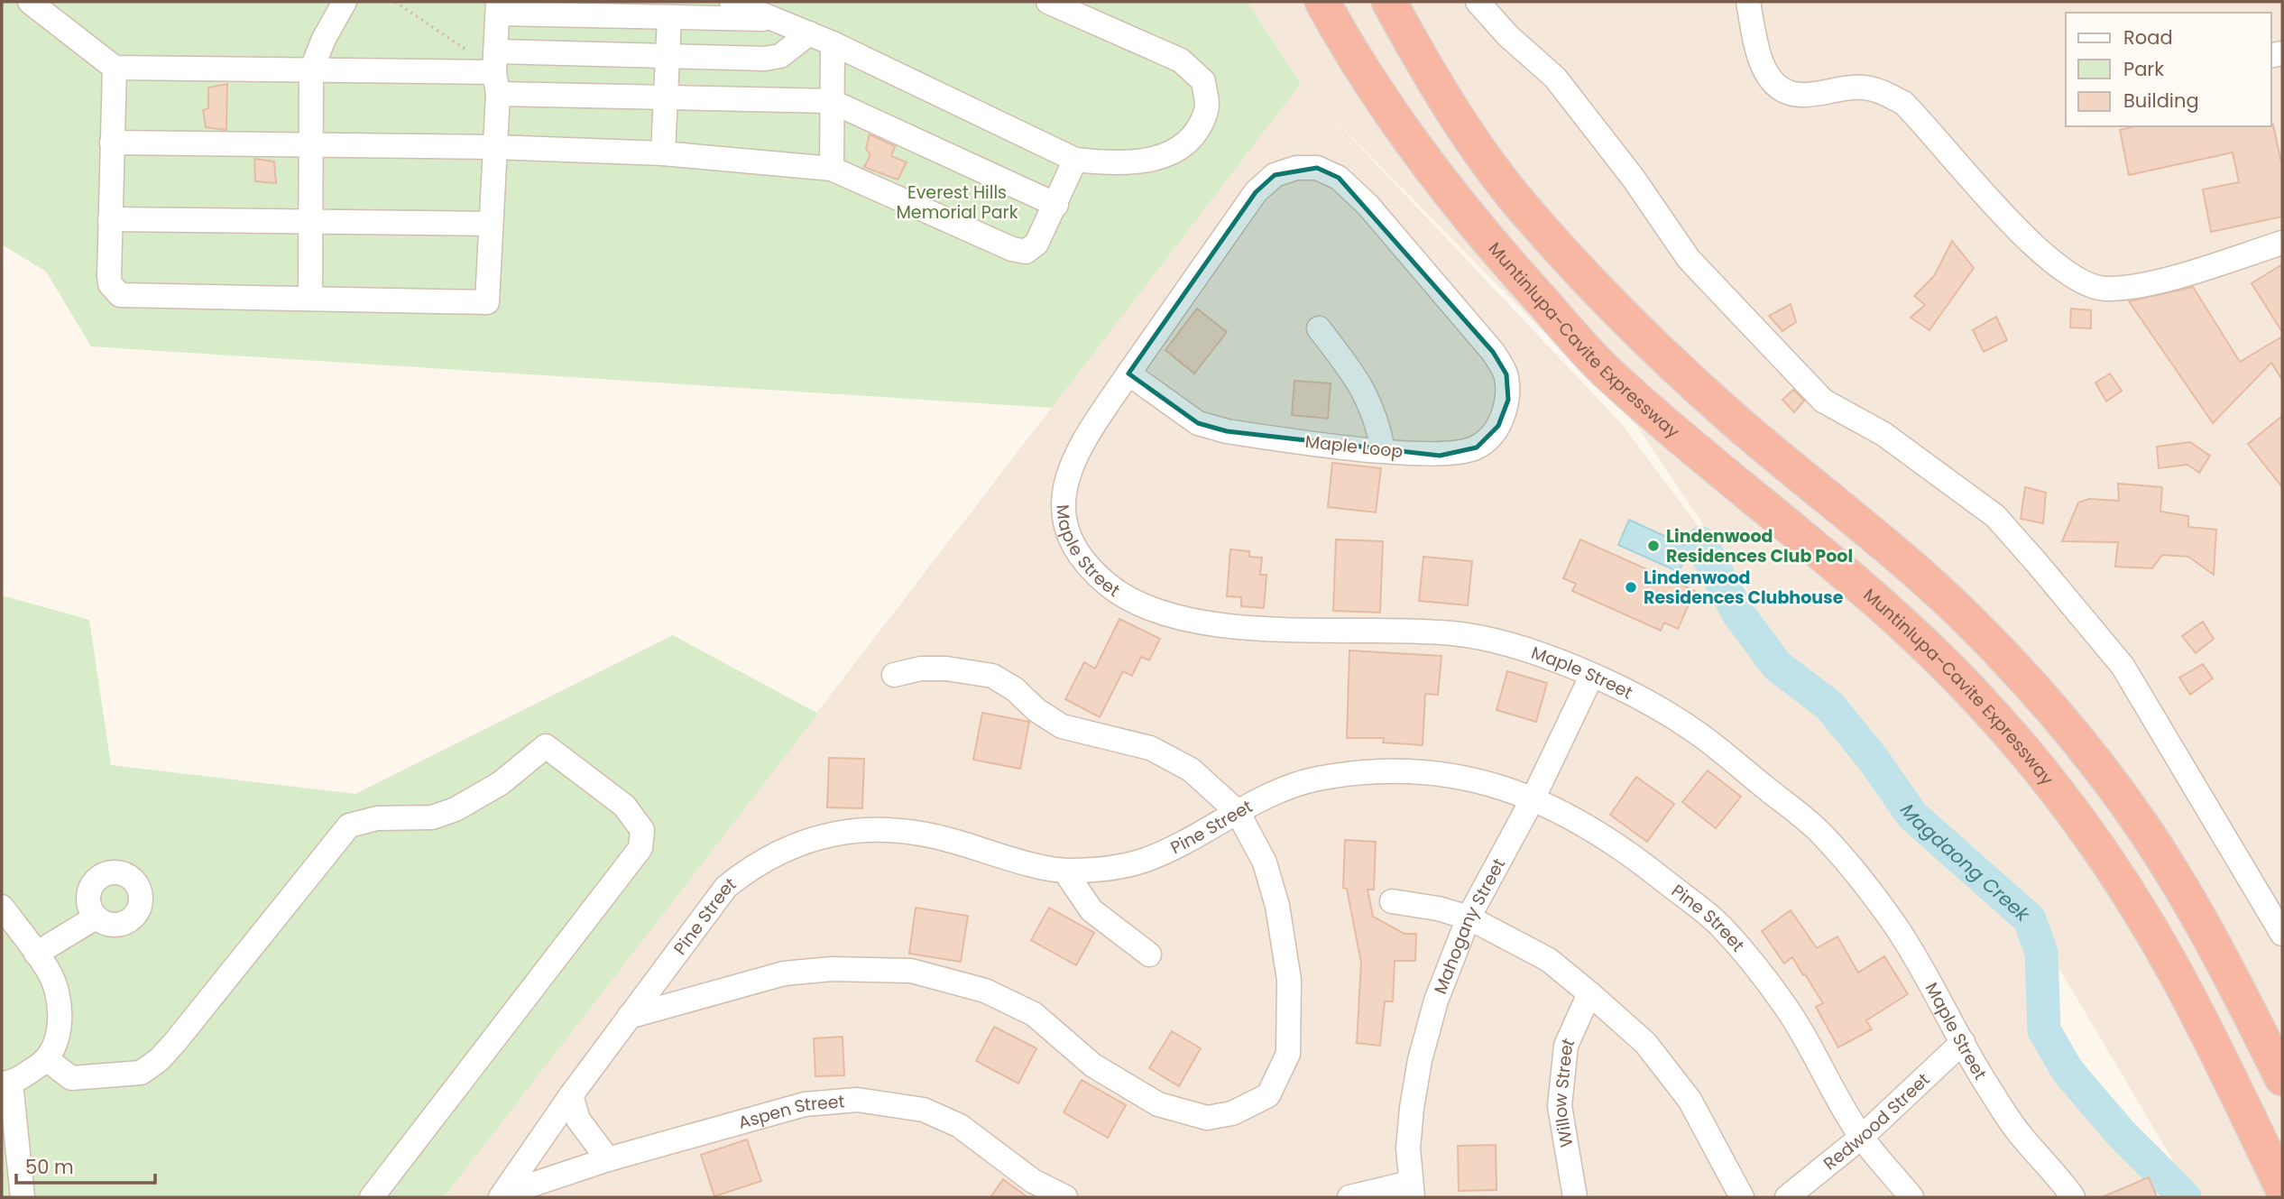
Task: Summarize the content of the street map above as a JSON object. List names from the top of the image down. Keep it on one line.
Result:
{"streets":{"highway":["Muntinlupa-Cavite Expressway"],"street":["Maple Loop","Maple Street","Pine Street","Mahogany Street","Willow Street","Aspen Street","Redwood Street"]},"crossings":[["Maple Loop","Maple Street"],["Maple Street","Mahogany Street"],["Maple Street","Redwood Street"],["Pine Street","Mahogany Street"],["Pine Street","Aspen Street"],["Pine Street","Redwood Street"]],"water":["Magdaong Creek"],"parks":["Everest Hills Memorial Park"],"places":["Lindenwood Residences Club Pool","Lindenwood Residences Clubhouse"],"legend":["Road","Park","Building"],"scale_bar":"50 m"}
